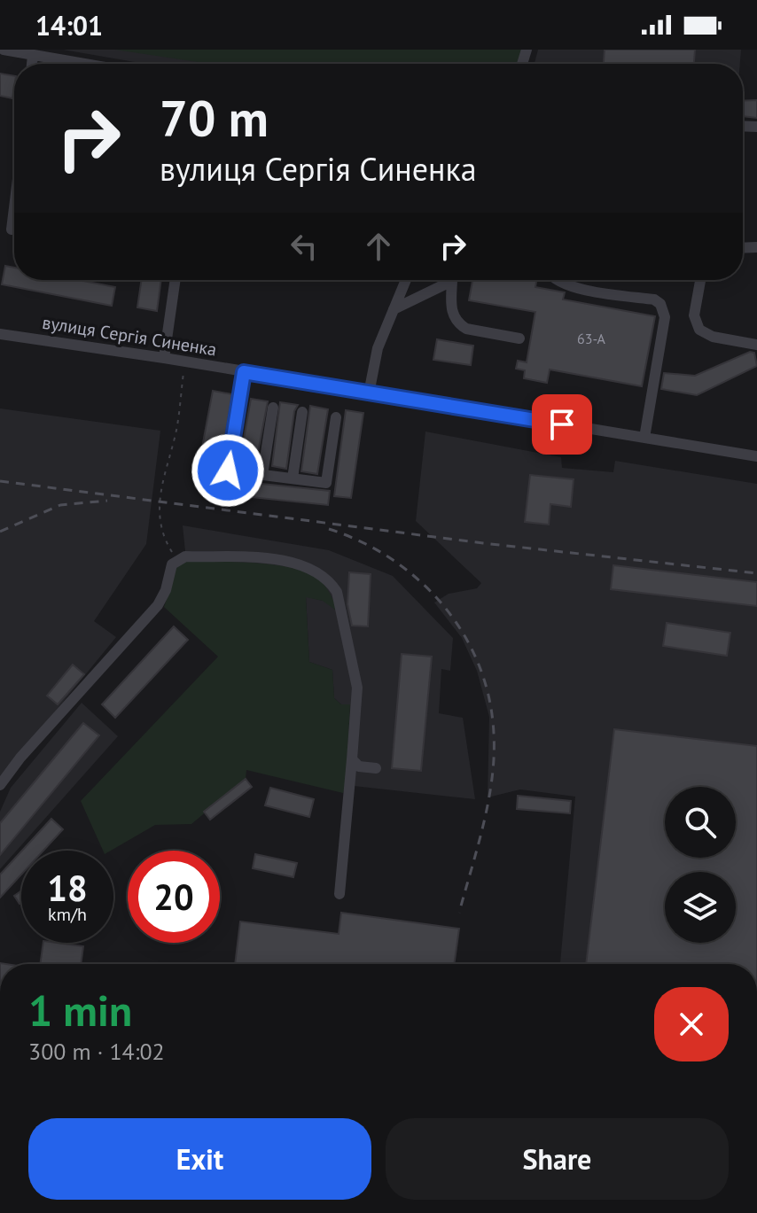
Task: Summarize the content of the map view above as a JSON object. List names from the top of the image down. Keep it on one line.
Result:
{"streets":{"street":["вулиця Сергія Синенка"]},"house_numbers":["63-А"],"page":{"status":"14:01","turn":["70 m","вулиця Сергія Синенка"],"speed":"18 km/h","limit":"20","heading":["1 min","300 m · 14:02"],"buttons":["Exit","Share"]}}
